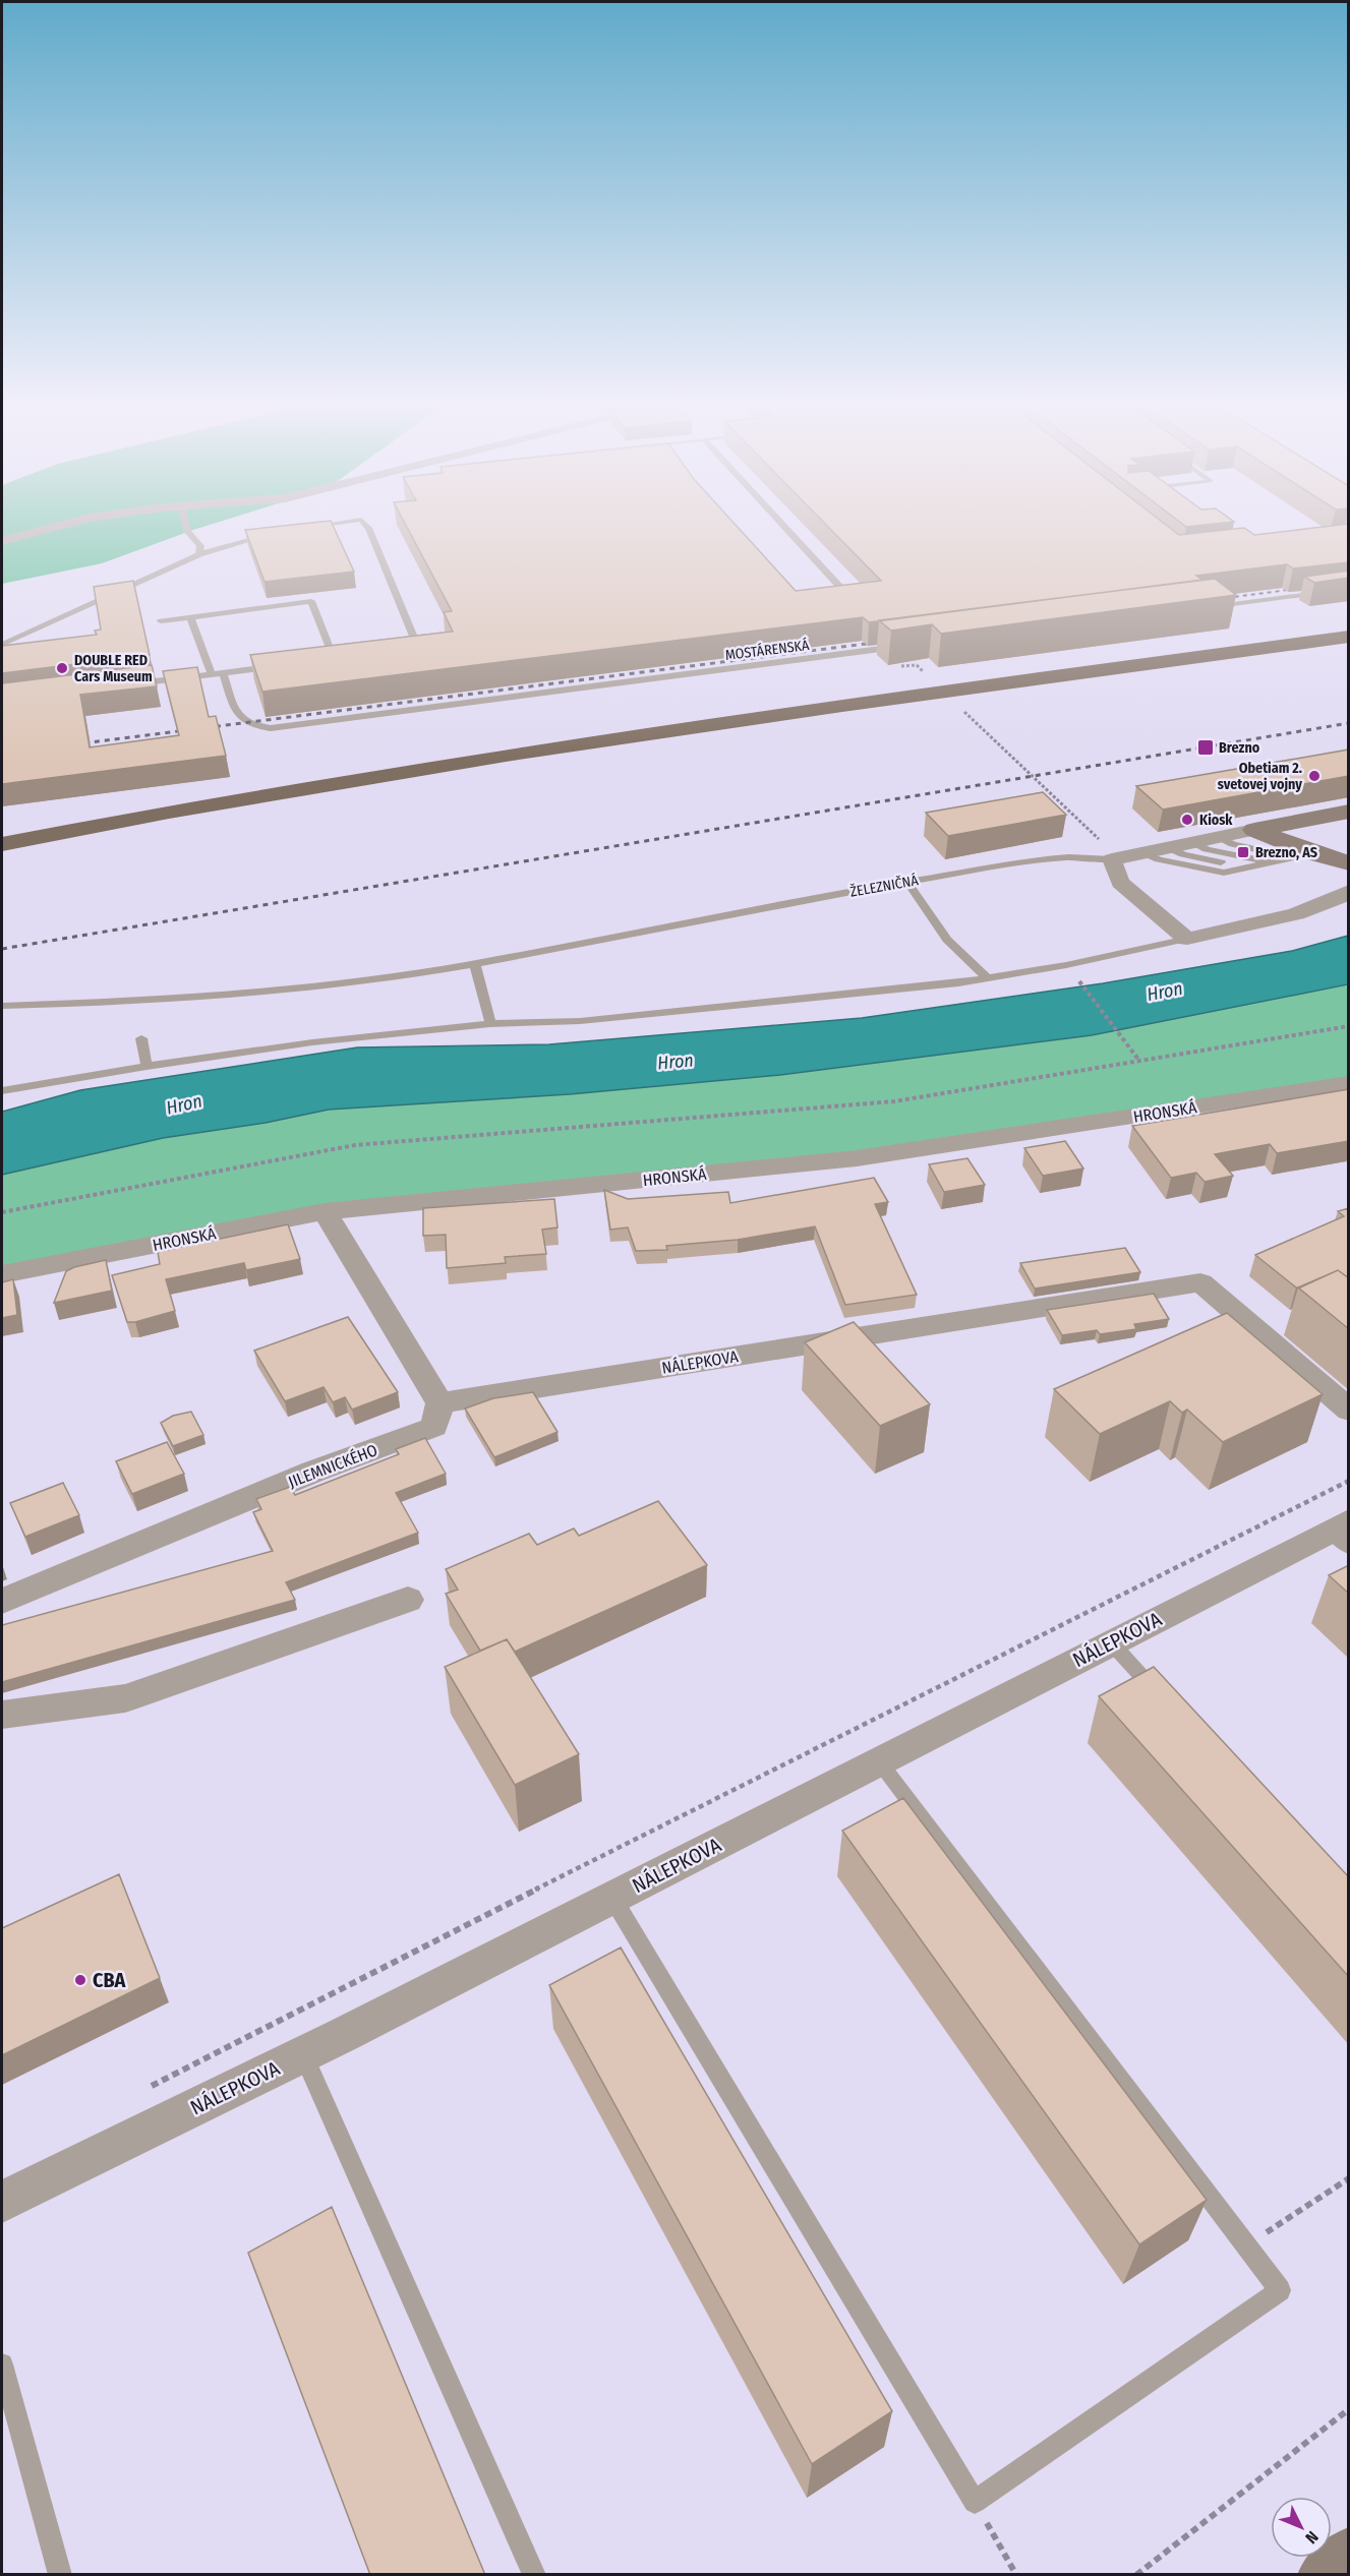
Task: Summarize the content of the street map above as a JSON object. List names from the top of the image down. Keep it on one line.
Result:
{"streets":{"street":["ŽELEZNIČNÁ","HRONSKÁ","NÁLEPKOVA","JILEMNICKÉHO"],"lane":["MOSTÁRENSKÁ"]},"crossings":[["NÁLEPKOVA","JILEMNICKÉHO"]],"water":["Hron"],"places":{"other":["DOUBLE RED Cars Museum","Obetiam 2. svetovej vojny","Kiosk","CBA"],"transit":["Brezno","Brezno, AS"]},"north":"bottom right"}
